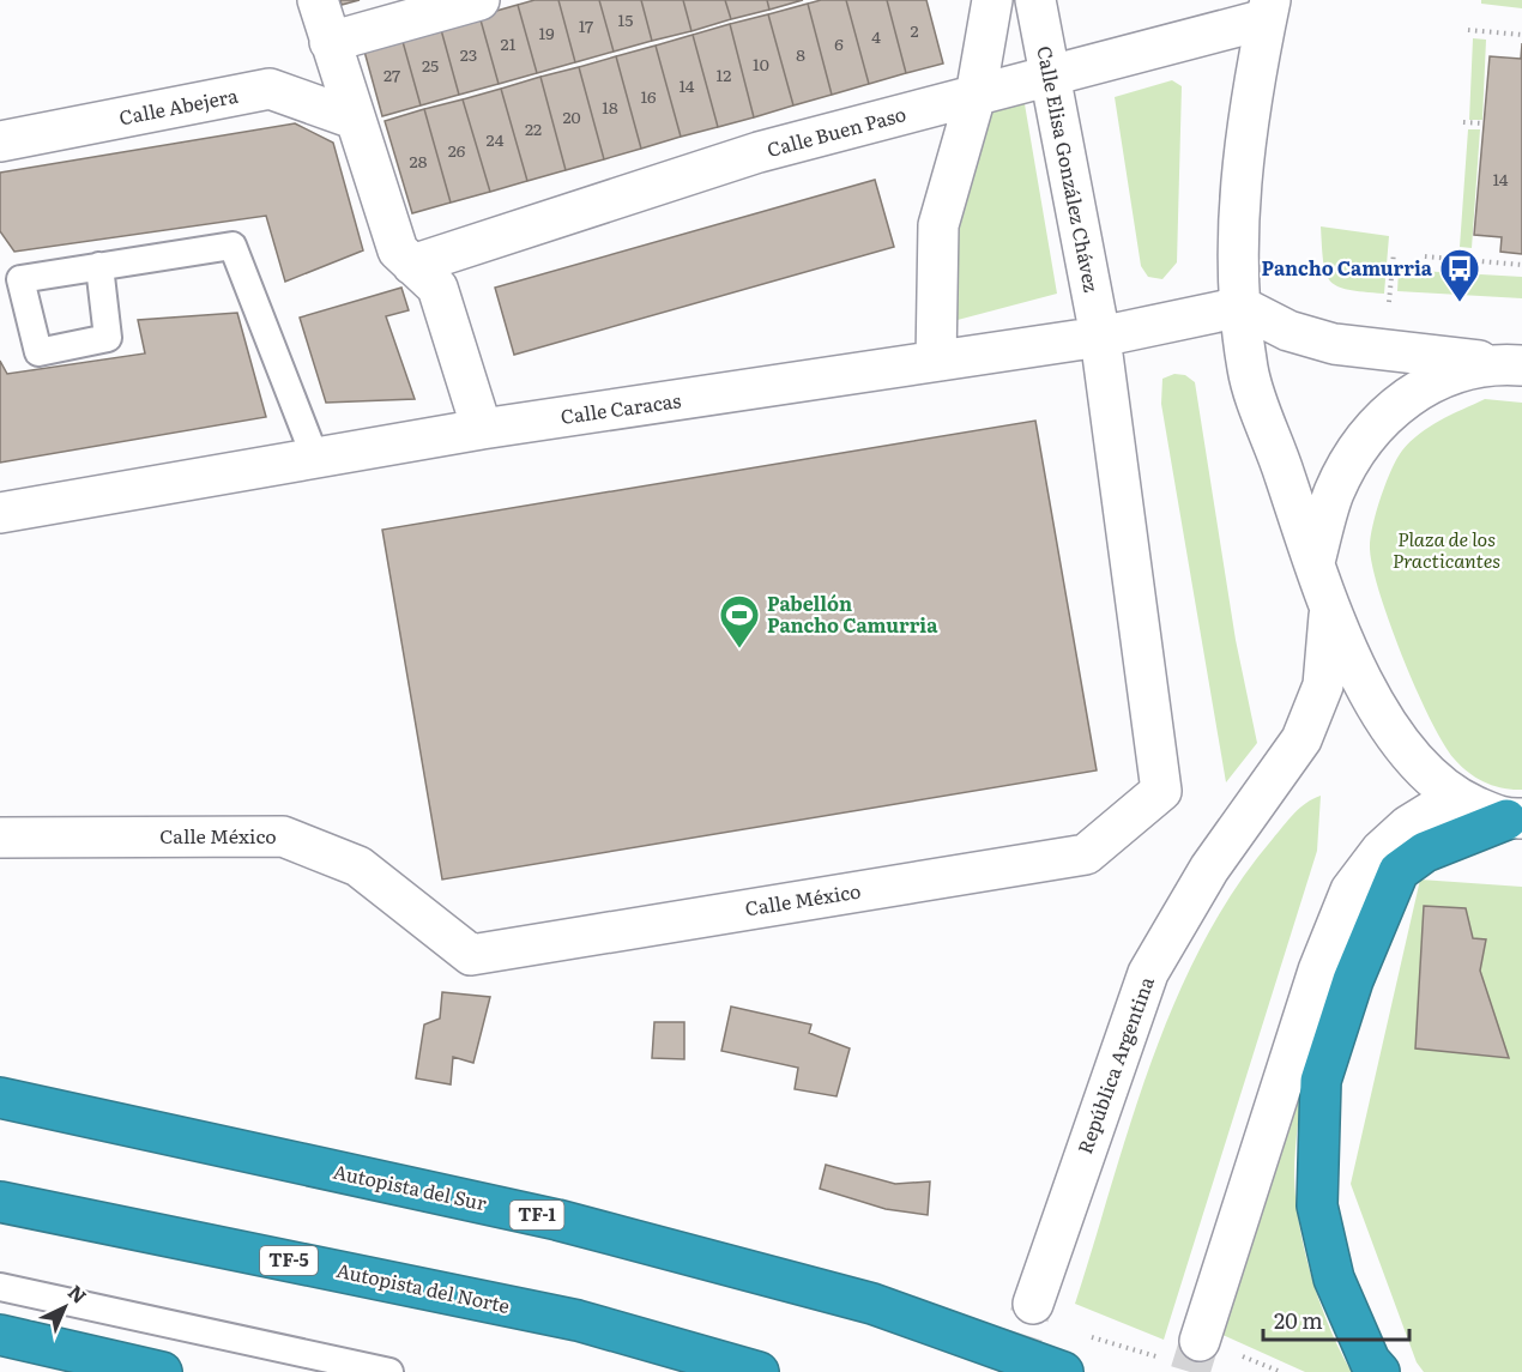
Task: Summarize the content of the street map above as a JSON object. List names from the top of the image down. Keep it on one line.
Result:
{"streets":{"highway":["Autopista del Sur","TF-1","TF-5","Autopista del Norte"],"street":["Calle Abejera","Calle Buen Paso","Calle Elisa González Chávez","Calle Caracas","Calle México","República Argentina"]},"crossings":[["Calle Buen Paso","Calle Elisa González Chávez"],["Calle Elisa González Chávez","Calle Caracas"],["Calle Elisa González Chávez","Calle México"],["Calle Caracas","Calle México"]],"parks":["Plaza de los Practicantes"],"places":{"bus stop":["Pancho Camurria"],"sports":["Pabellón Pancho Camurria"]},"house_numbers":["15","17","2","19","4","21","6","23","8","10","25","27","12","14","16","18","20","22","24","26","28","14"],"scale_bar":"20 m","north":"top right"}
